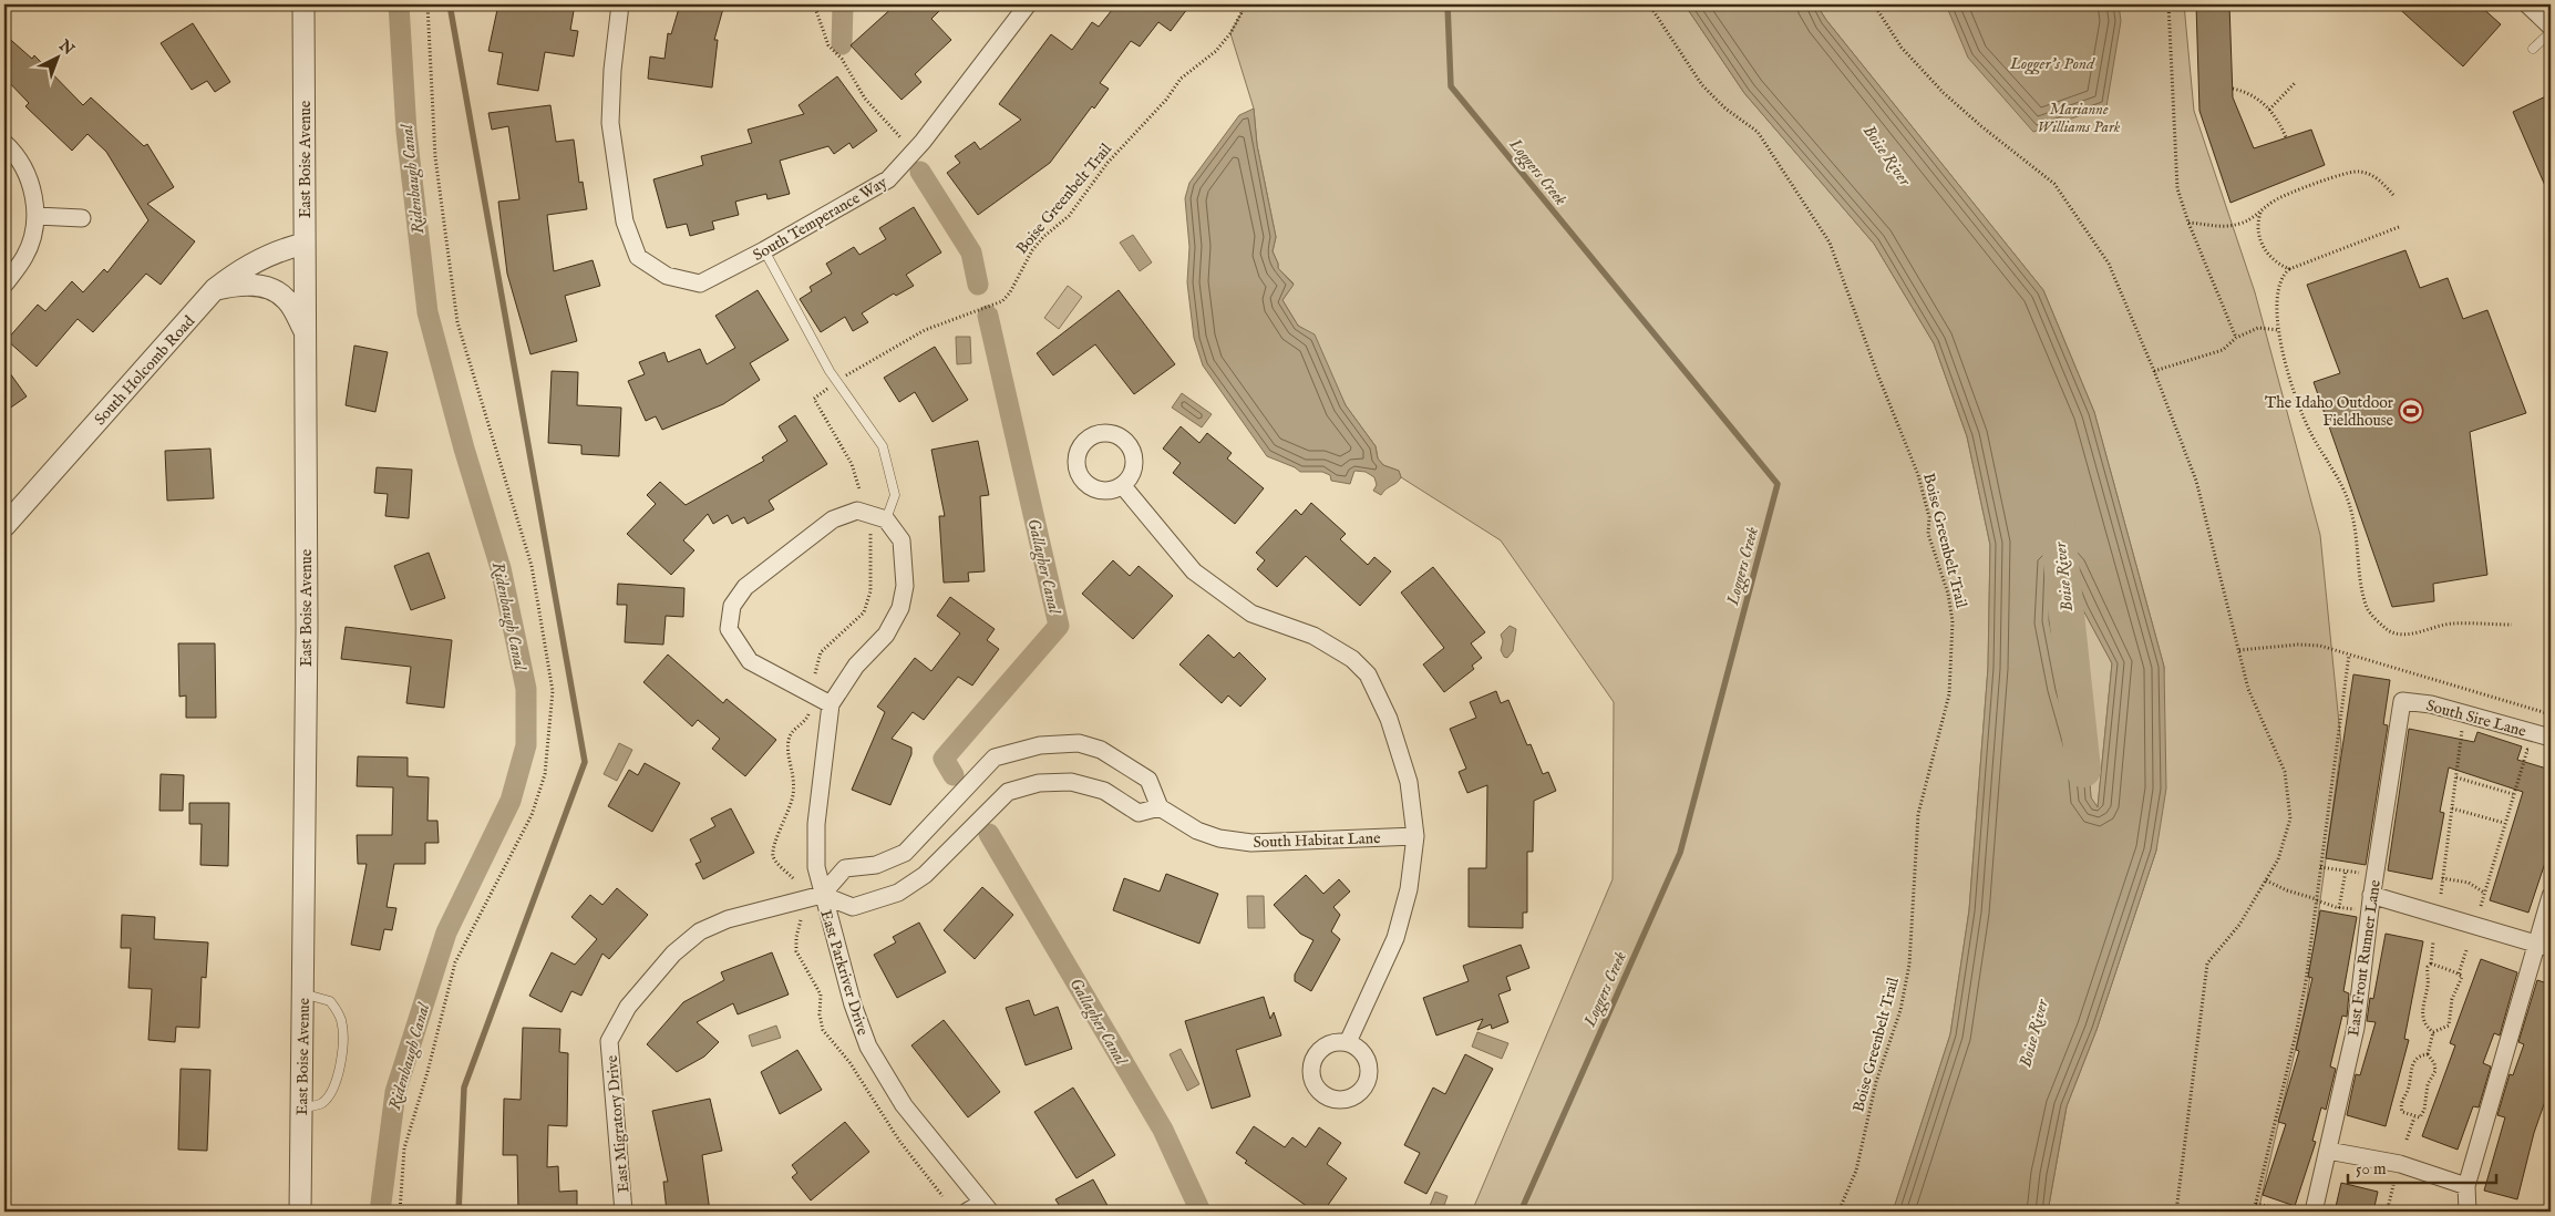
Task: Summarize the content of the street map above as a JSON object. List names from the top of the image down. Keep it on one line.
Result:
{"streets":{"street":["East Boise Avenue","South Temperance Way","South Holcomb Road","South Sire Lane","South Habitat Lane","East Front Runner Lane","East Parkriver Drive","East Migratory Drive"],"path":["Boise Greenbelt Trail"]},"crossings":[["East Boise Avenue","South Holcomb Road"],["South Sire Lane","East Front Runner Lane"],["East Parkriver Drive","East Migratory Drive"]],"water":["Logger's Pond","Boise River","Loggers Creek","Ridenbaugh Canal","Gallagher Canal"],"parks":["Marianne Williams Park"],"places":{"sports":["The Idaho Outdoor Fieldhouse"]},"scale_bar":"50 m","north":"top right"}
